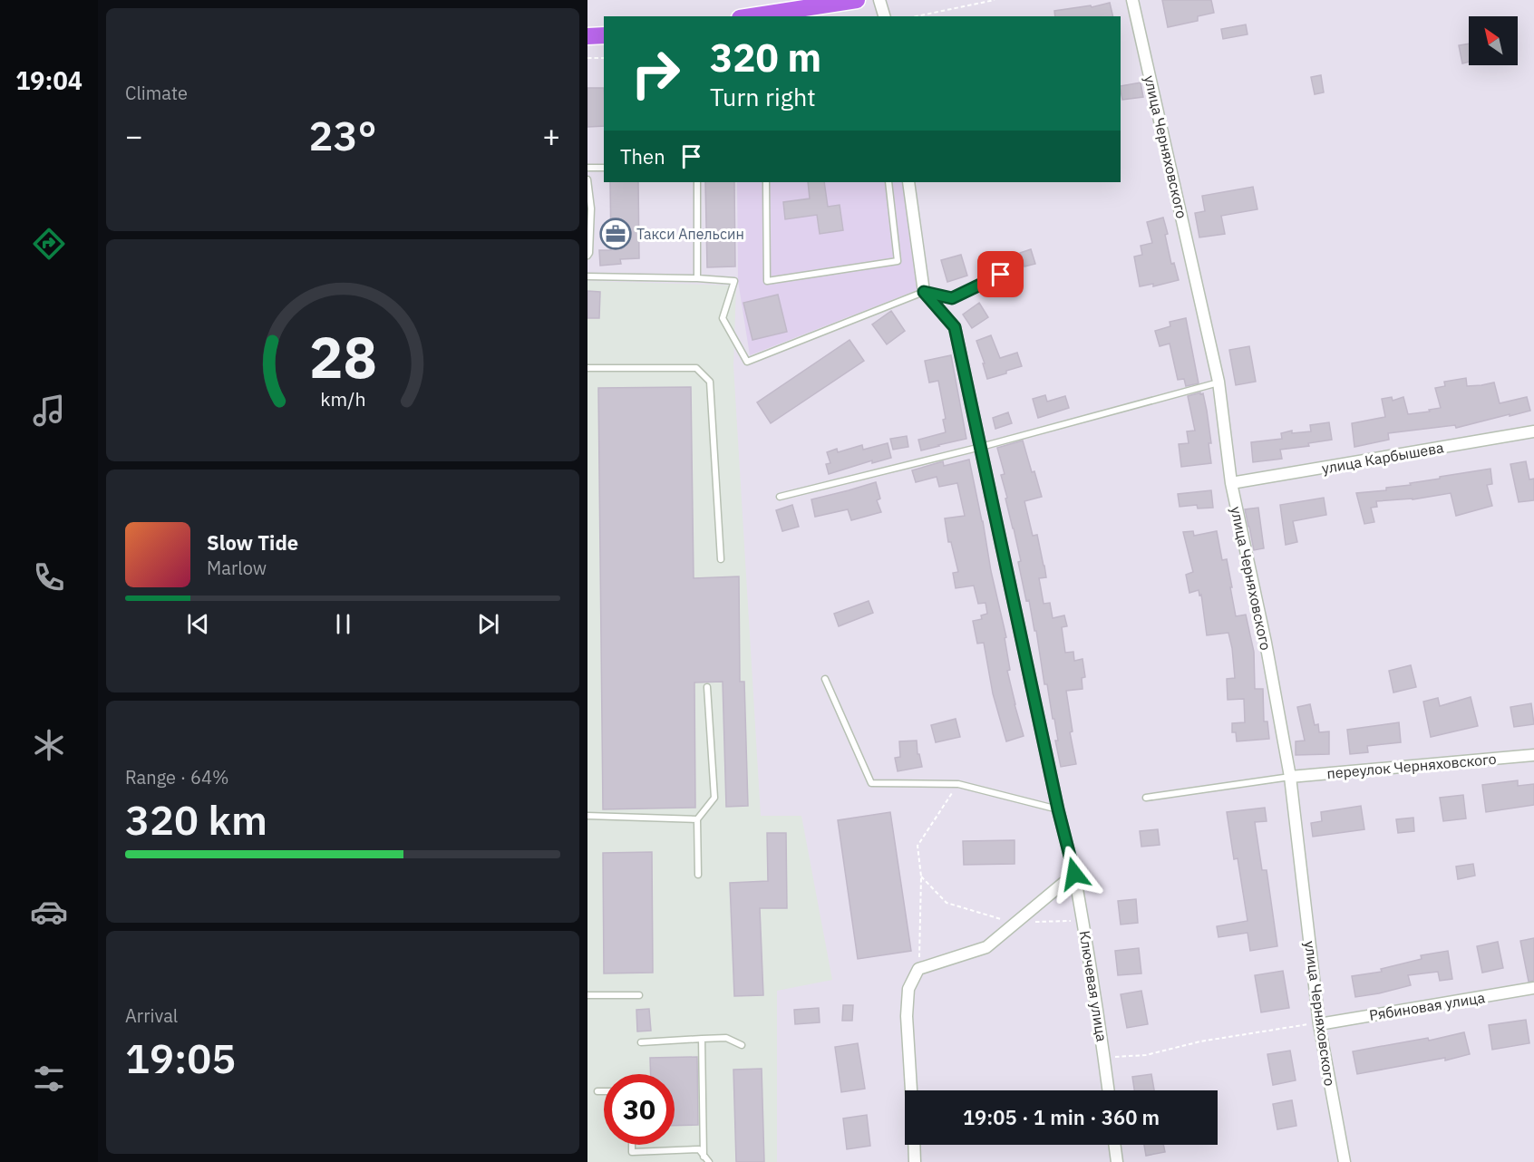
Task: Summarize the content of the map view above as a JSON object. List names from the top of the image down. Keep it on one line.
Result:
{"streets":{"street":["улица Черняховского","улица Карбышева","переулок Черняховского","Ключевая улица","Рябиновая улица"]},"crossings":[["улица Черняховского","улица Карбышева"],["улица Черняховского","переулок Черняховского"],["улица Черняховского","Рябиновая улица"]],"places":{"office":["Такси Апельсин"]},"north":"top left","page":{"tabs":"19:04","tile":["Climate",["Range · 64%","320 km"],["Arrival","19:05"]],"turn":["320 m","Turn right"],"heat":["−","23°","+"],"then":"Then","song":["Slow Tide","Marlow"],"limit":"30","trip":"19:05 · 1 min · 360 m","gauge":["28","km/h"]}}
